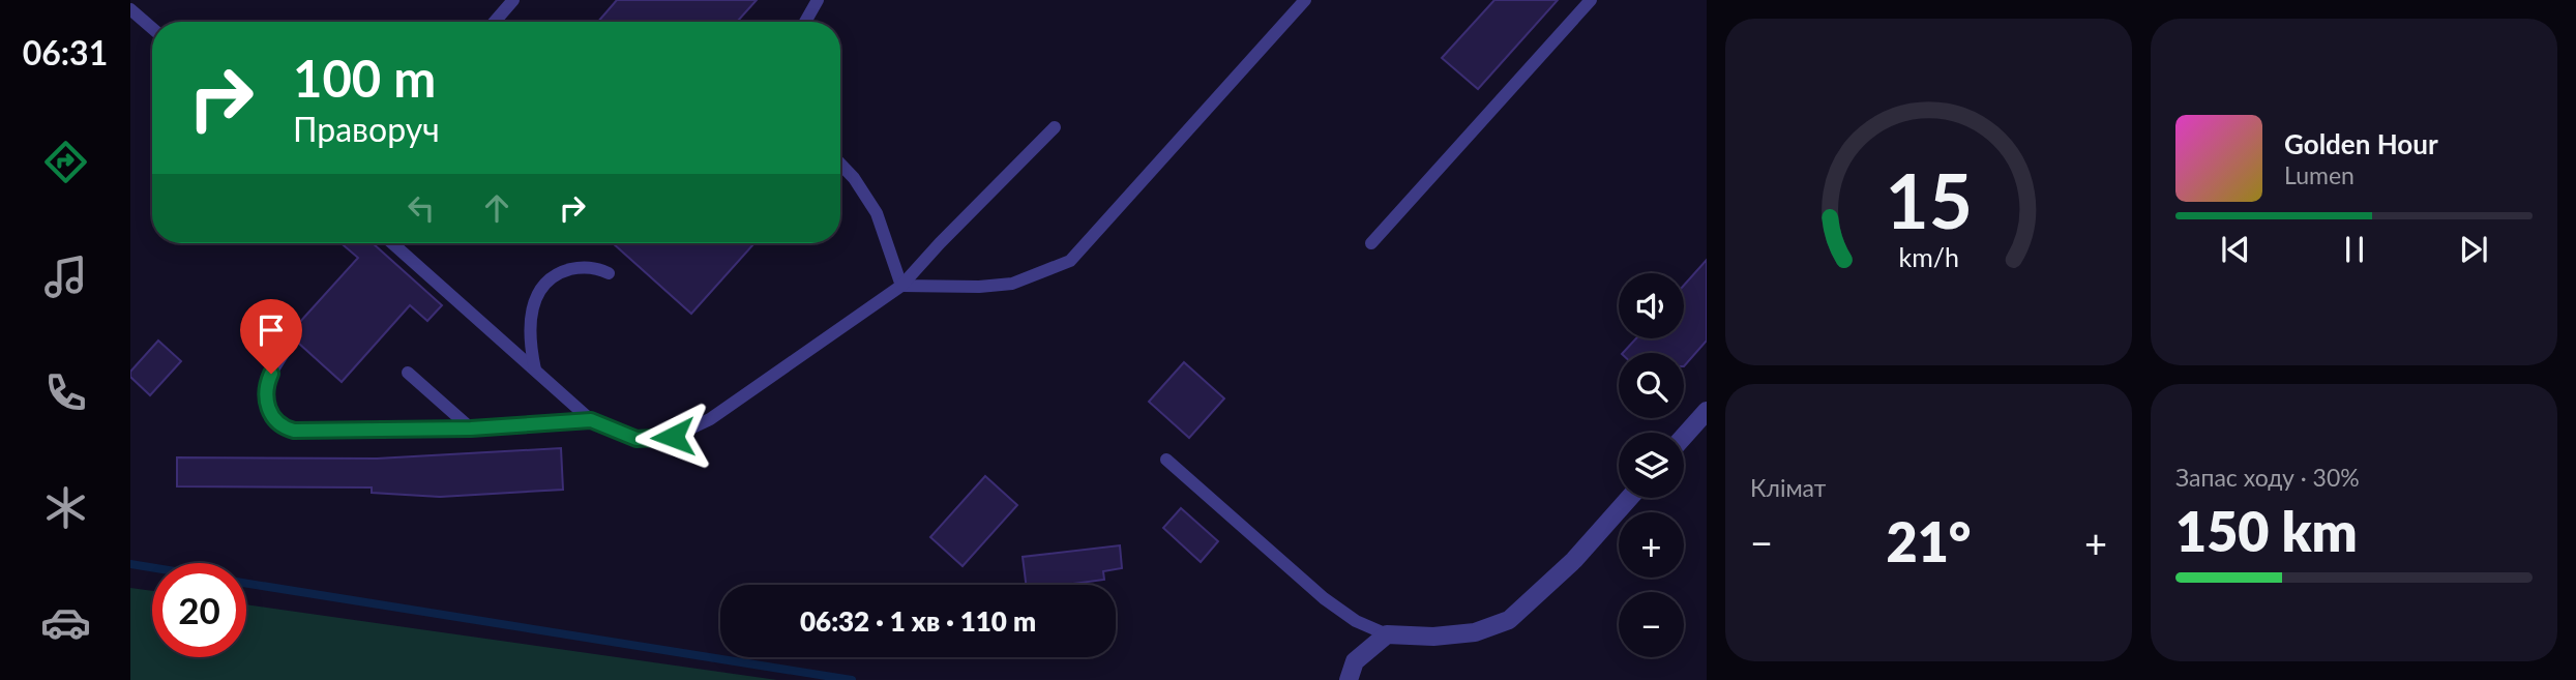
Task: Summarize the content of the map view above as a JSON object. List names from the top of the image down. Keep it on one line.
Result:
{"page":{"tabs":"06:31","turn":["100 m","Праворуч"],"song":["Golden Hour","Lumen"],"map_buttons":["+","−"],"tile":["Клімат",["Запас ходу · 30%","150 km"]],"heat":["−","21°","+"],"limit":"20","trip":"06:32 · 1 хв · 110 m","gauge":["15","km/h"]}}
